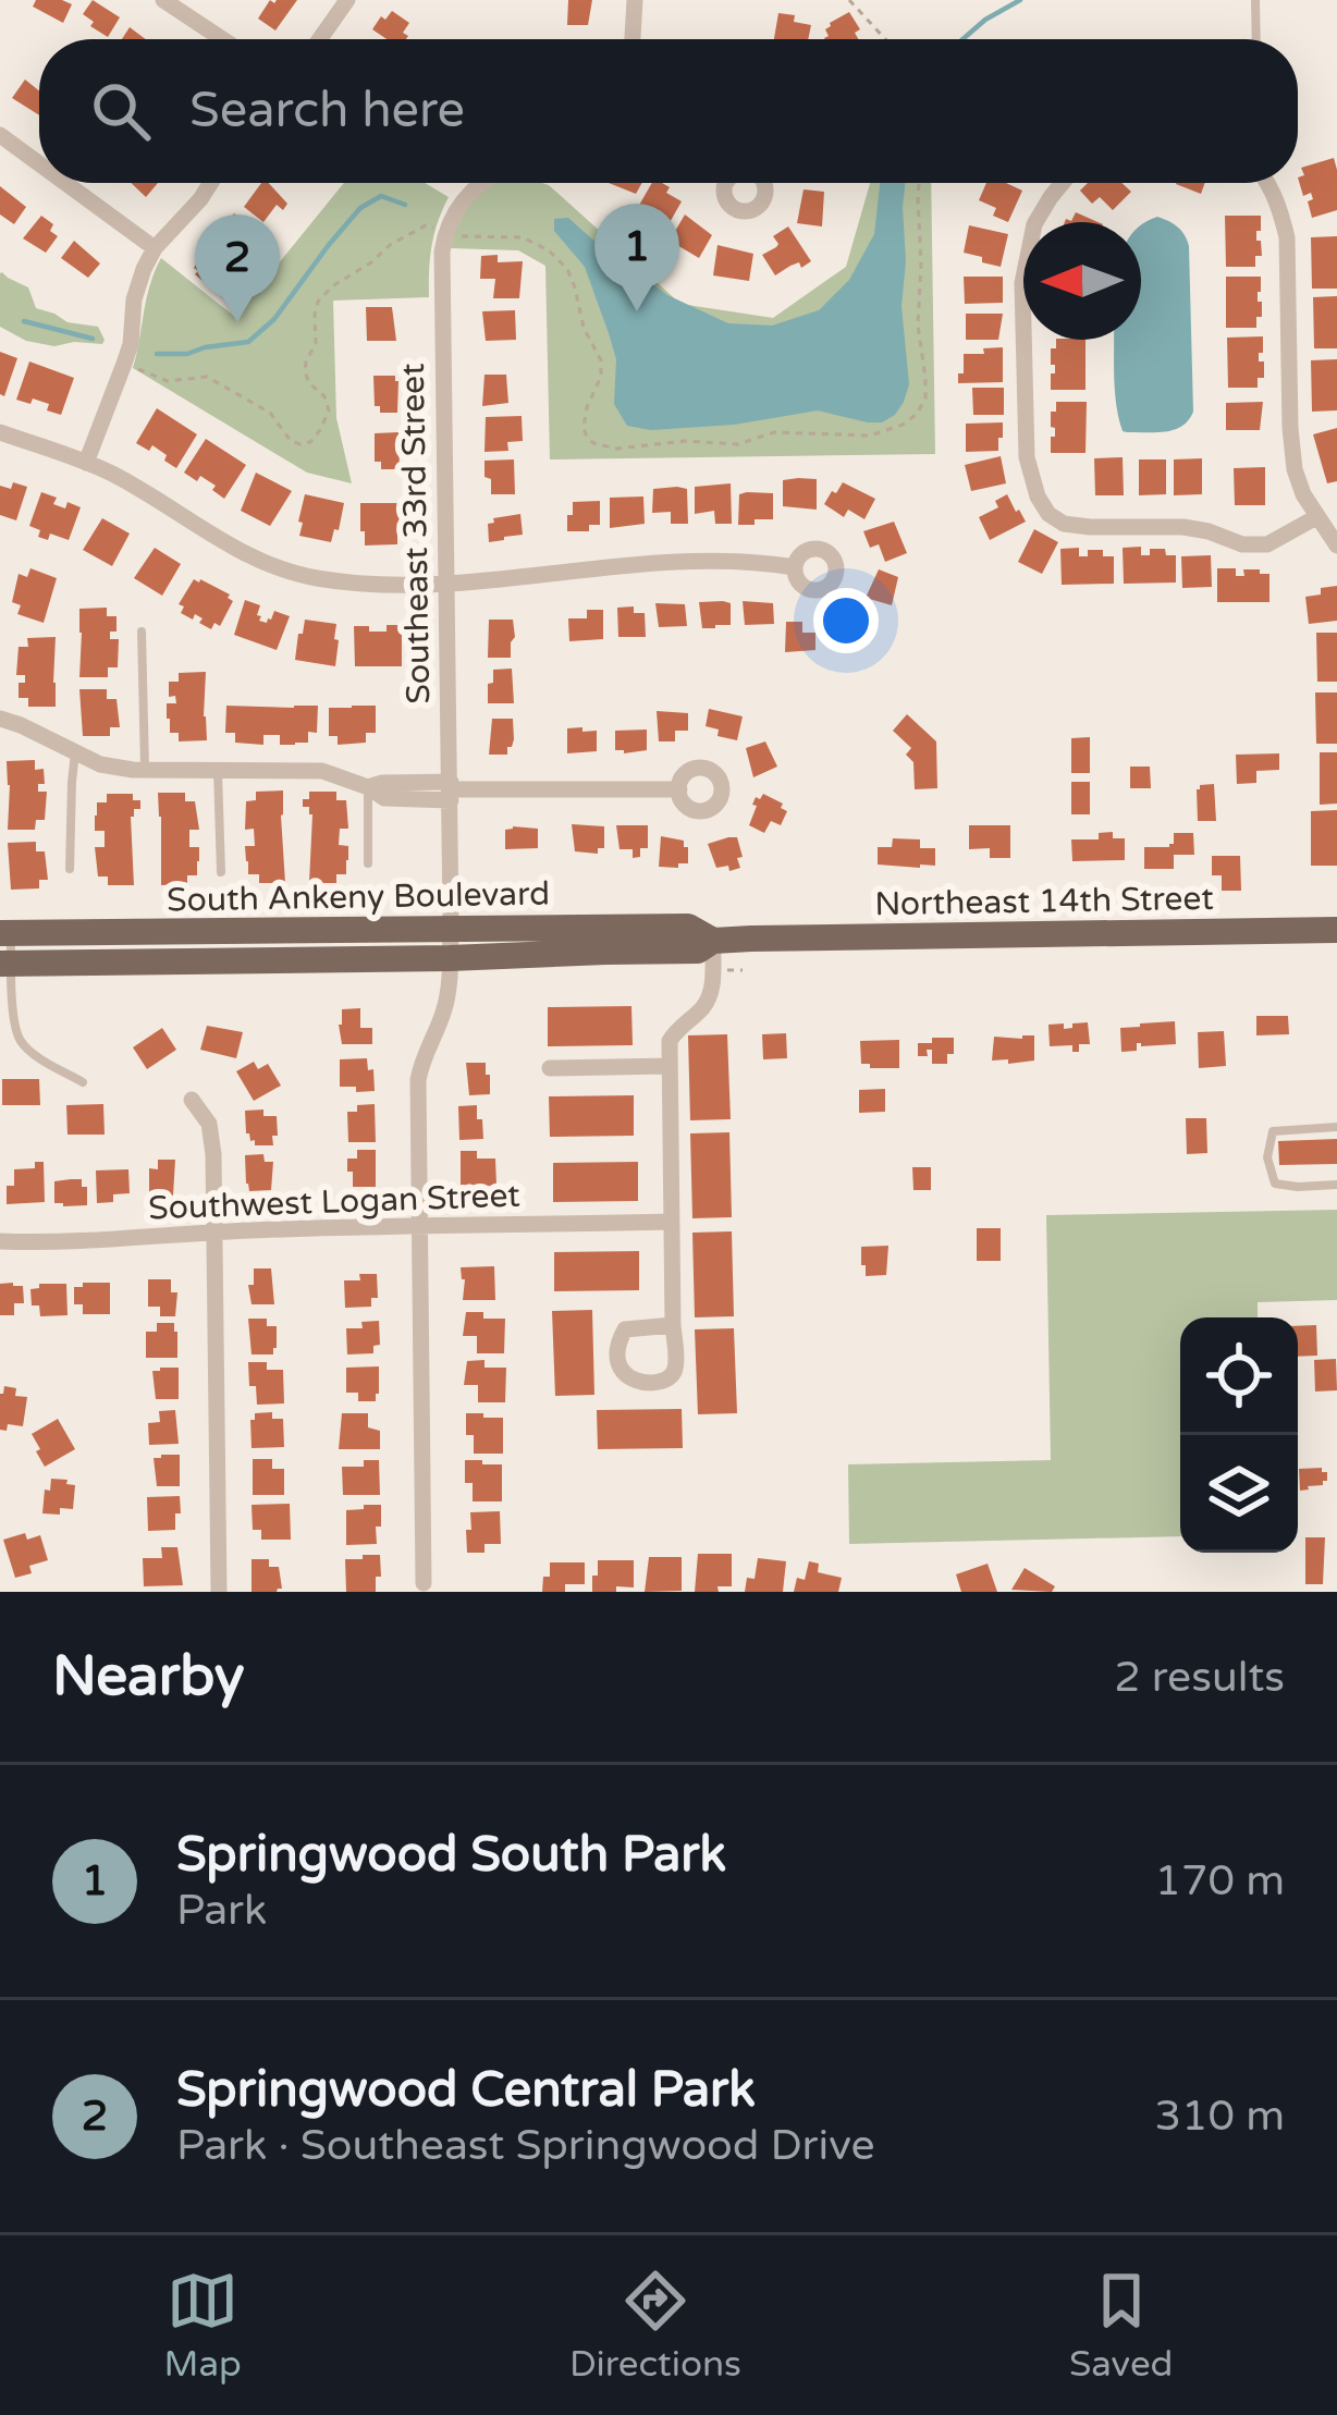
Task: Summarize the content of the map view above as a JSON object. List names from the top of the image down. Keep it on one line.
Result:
{"streets":{"main road":["South Ankeny Boulevard","Northeast 14th Street"],"street":["Southeast 33rd Street","Southwest Logan Street"]},"crossings":[["Southeast 33rd Street","South Ankeny Boulevard"],["Southeast 33rd Street","Southwest Logan Street"],["South Ankeny Boulevard","Northeast 14th Street"]],"north":"left","page":{"search":"Search here","pins":["1","2"],"heading":["Nearby","2 results"],"list":[{"mark":"1","name":"Springwood South Park","note":"Park","value":"170 m"},{"mark":"2","name":"Springwood Central Park","note":"Park · Southeast Springwood Drive","value":"310 m"}],"nav":["Map","Directions","Saved"]}}
